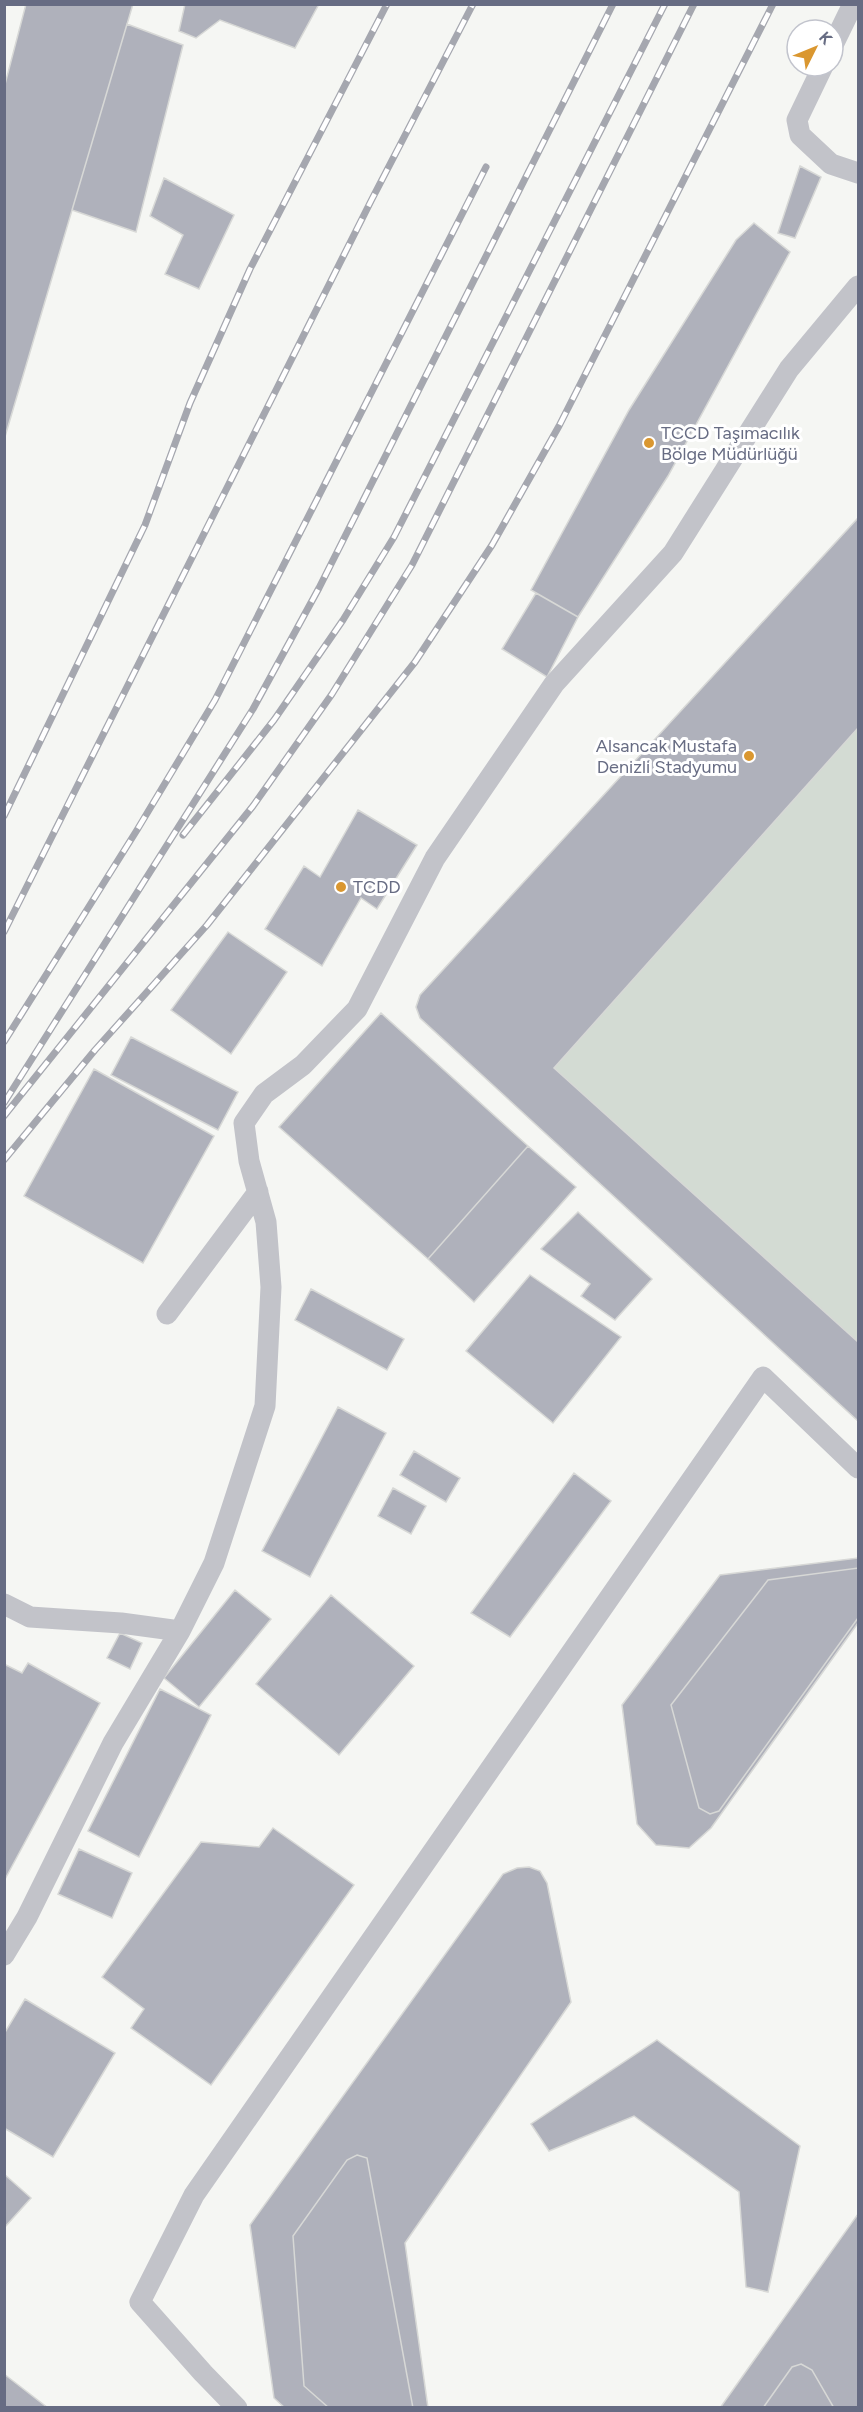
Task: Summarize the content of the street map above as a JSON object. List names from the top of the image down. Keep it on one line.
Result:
{"places":["TCCD Taşımacılık Bölge Müdürlüğü","Alsancak Mustafa Denizli Stadyumu","TCDD"],"north":"top right"}
